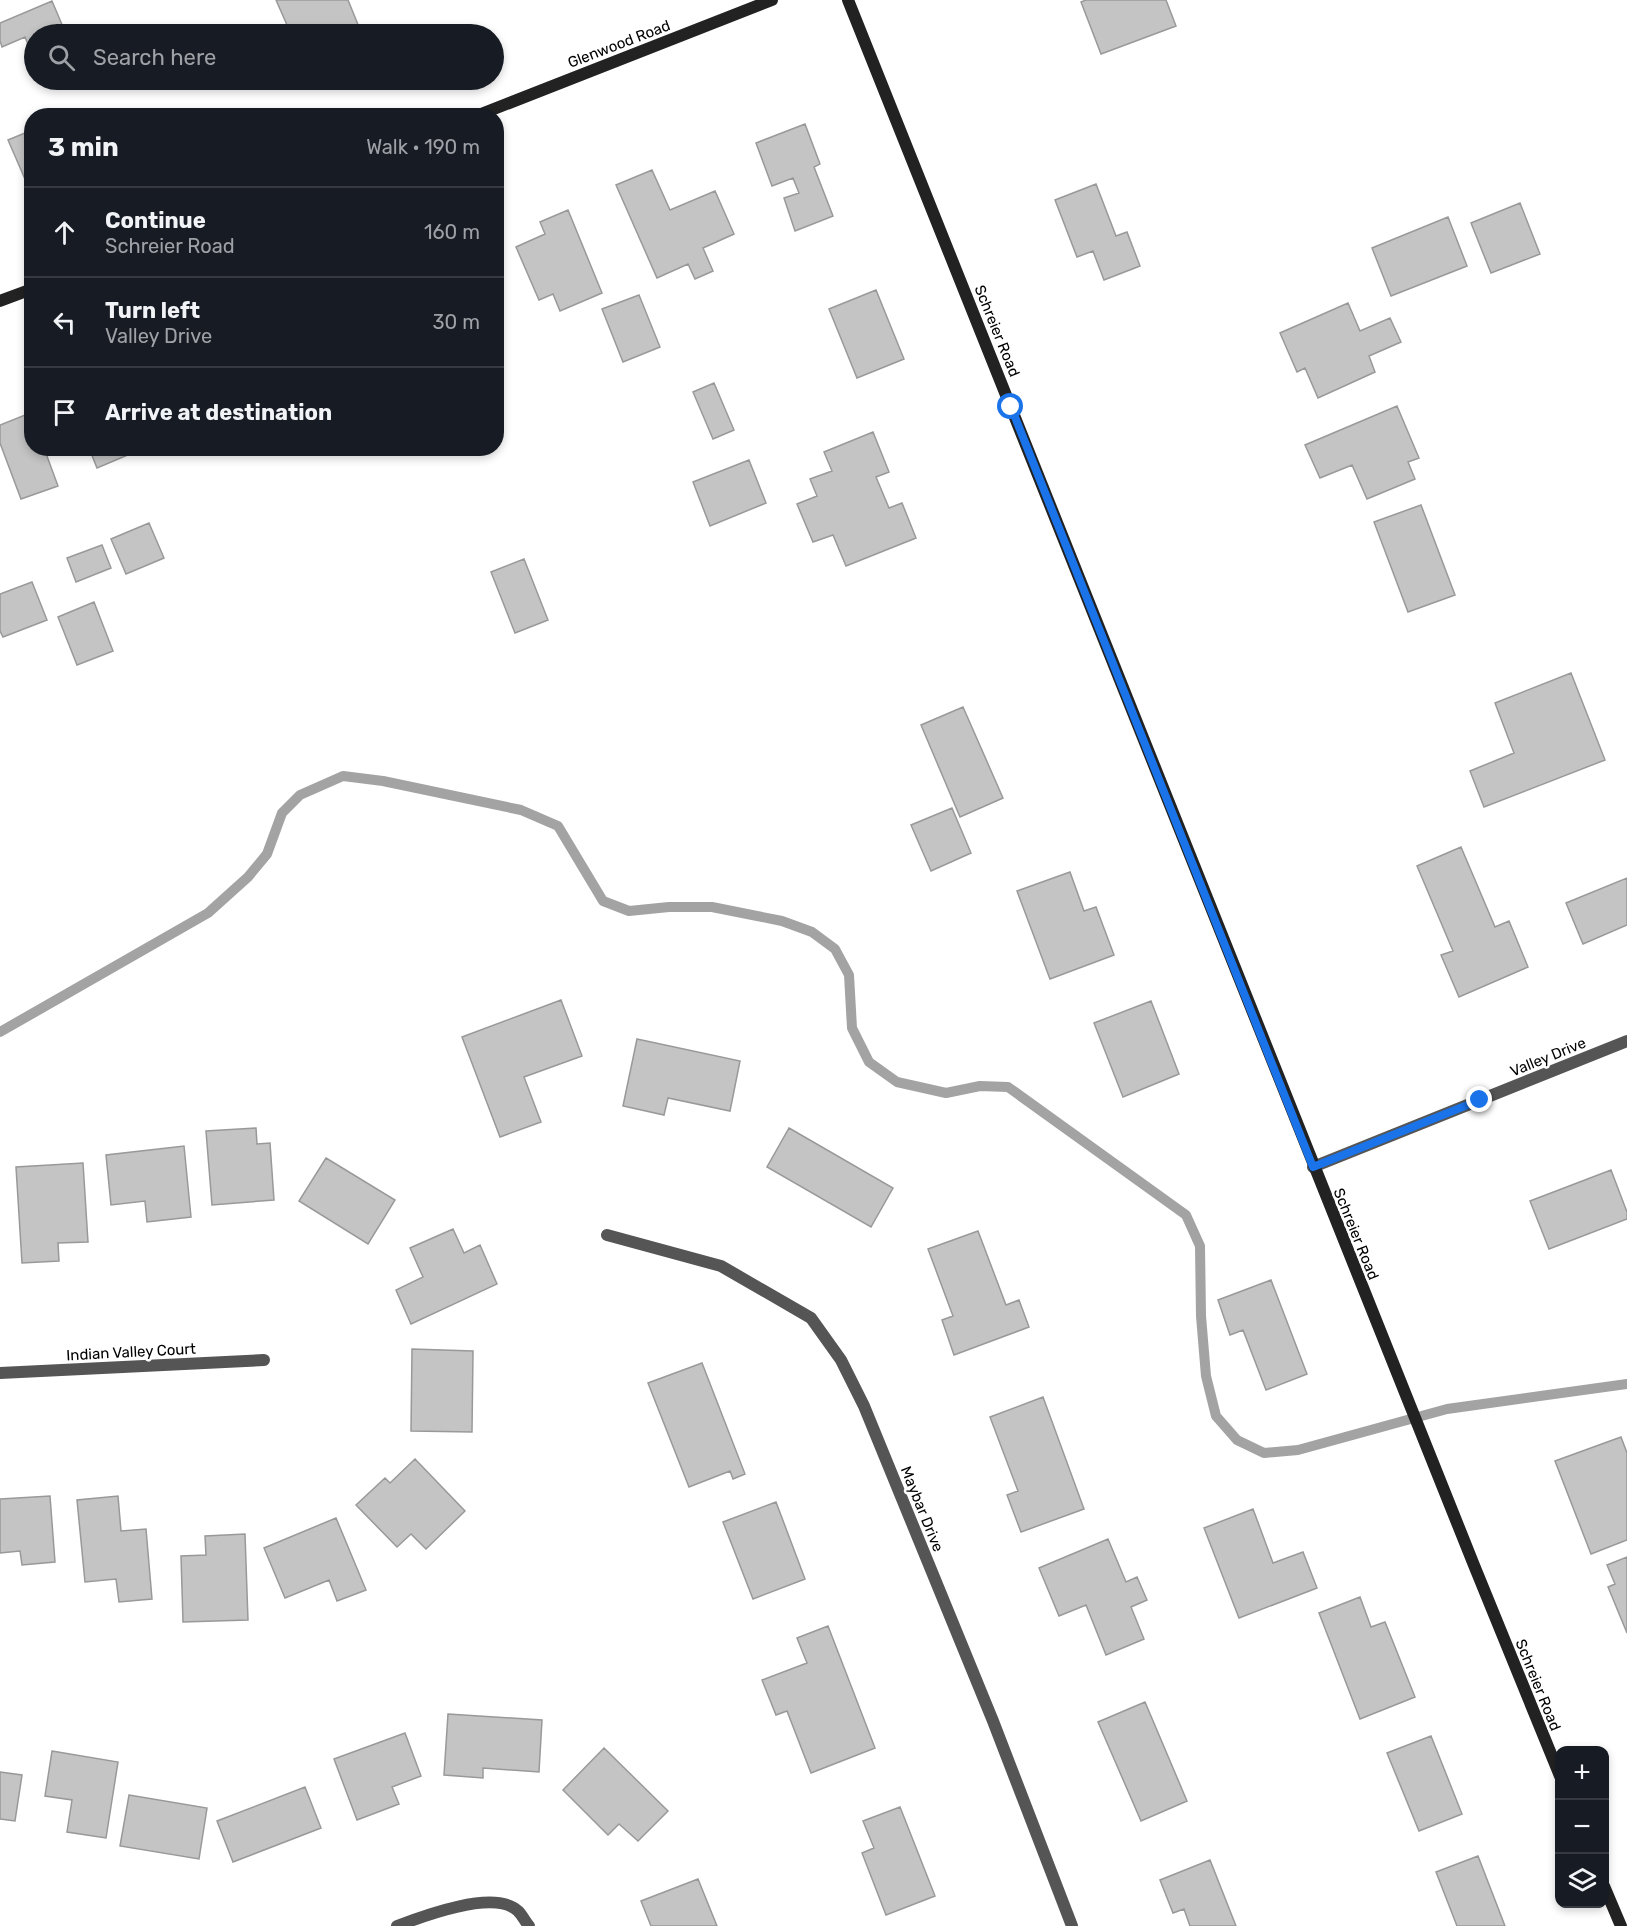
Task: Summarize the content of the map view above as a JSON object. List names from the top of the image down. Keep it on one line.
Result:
{"streets":{"street":["Glenwood Road","Schreier Road","Valley Drive","Indian Valley Court","Maybar Drive"]},"crossings":[["Schreier Road","Valley Drive"]],"page":{"search":"Search here","heading":["3 min","Walk · 190 m"],"list":[["Continue","Schreier Road","160 m"],["Turn left","Valley Drive","30 m"],"Arrive at destination"],"map_buttons":["+","−"]}}
